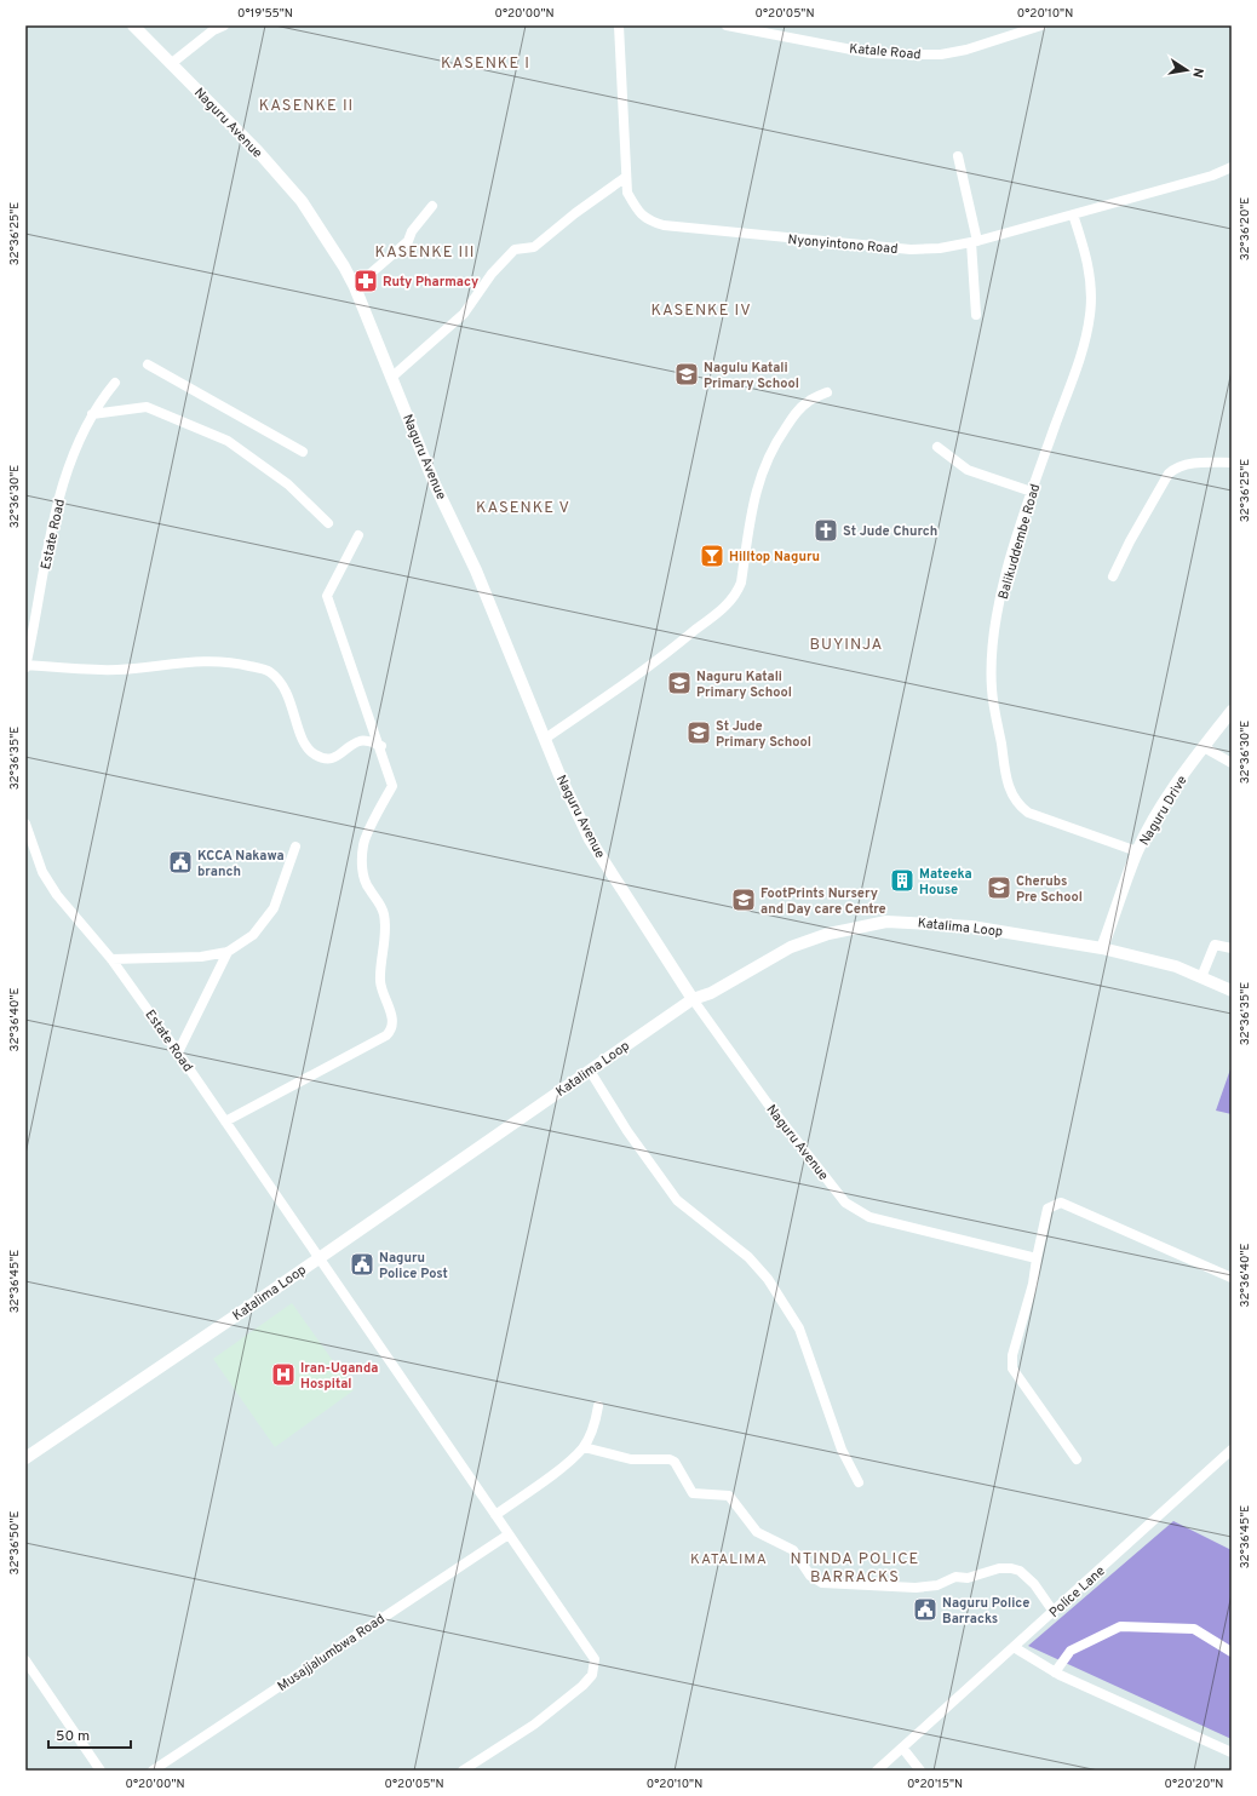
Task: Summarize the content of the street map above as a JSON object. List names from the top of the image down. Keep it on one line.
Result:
{"streets":{"street":["Katale Road","Naguru Avenue","Nyonyintono Road","Estate Road","Balikuddembe Road","Naguru Drive","Katalima Loop","Police Lane","Musajjalumbwa Road"]},"crossings":[["Naguru Avenue","Katalima Loop"],["Nyonyintono Road","Balikuddembe Road"],["Estate Road","Katalima Loop"],["Estate Road","Musajjalumbwa Road"],["Balikuddembe Road","Naguru Drive"],["Naguru Drive","Katalima Loop"]],"districts":["KASENKE I","KASENKE II","KASENKE III","KASENKE IV","KASENKE V","BUYINJA","NTINDA POLICE BARRACKS","KATALIMA"],"places":{"pharmacy":["Ruty Pharmacy"],"school or university":["Nagulu Katali Primary School","Naguru Katali Primary School","St Jude Primary School","Cherubs Pre School","FootPrints Nursery and Day care Centre"],"church":["St Jude Church"],"bar":["Hilltop Naguru"],"public building":["KCCA Nakawa branch","Naguru Police Post","Naguru Police Barracks"],"building":["Mateeka House"],"hospital":["Iran-Uganda Hospital"]},"scale_bar":"50 m","north":"right","coordinates":["0°19'55\"N","0°20'00\"N","0°20'05\"N","0°20'10\"N","32°36'20\"E","32°36'25\"E","32°36'30\"E","32°36'35\"E","32°36'40\"E","32°36'45\"E","32°36'50\"E","0°20'15\"N","0°20'20\"N"]}
